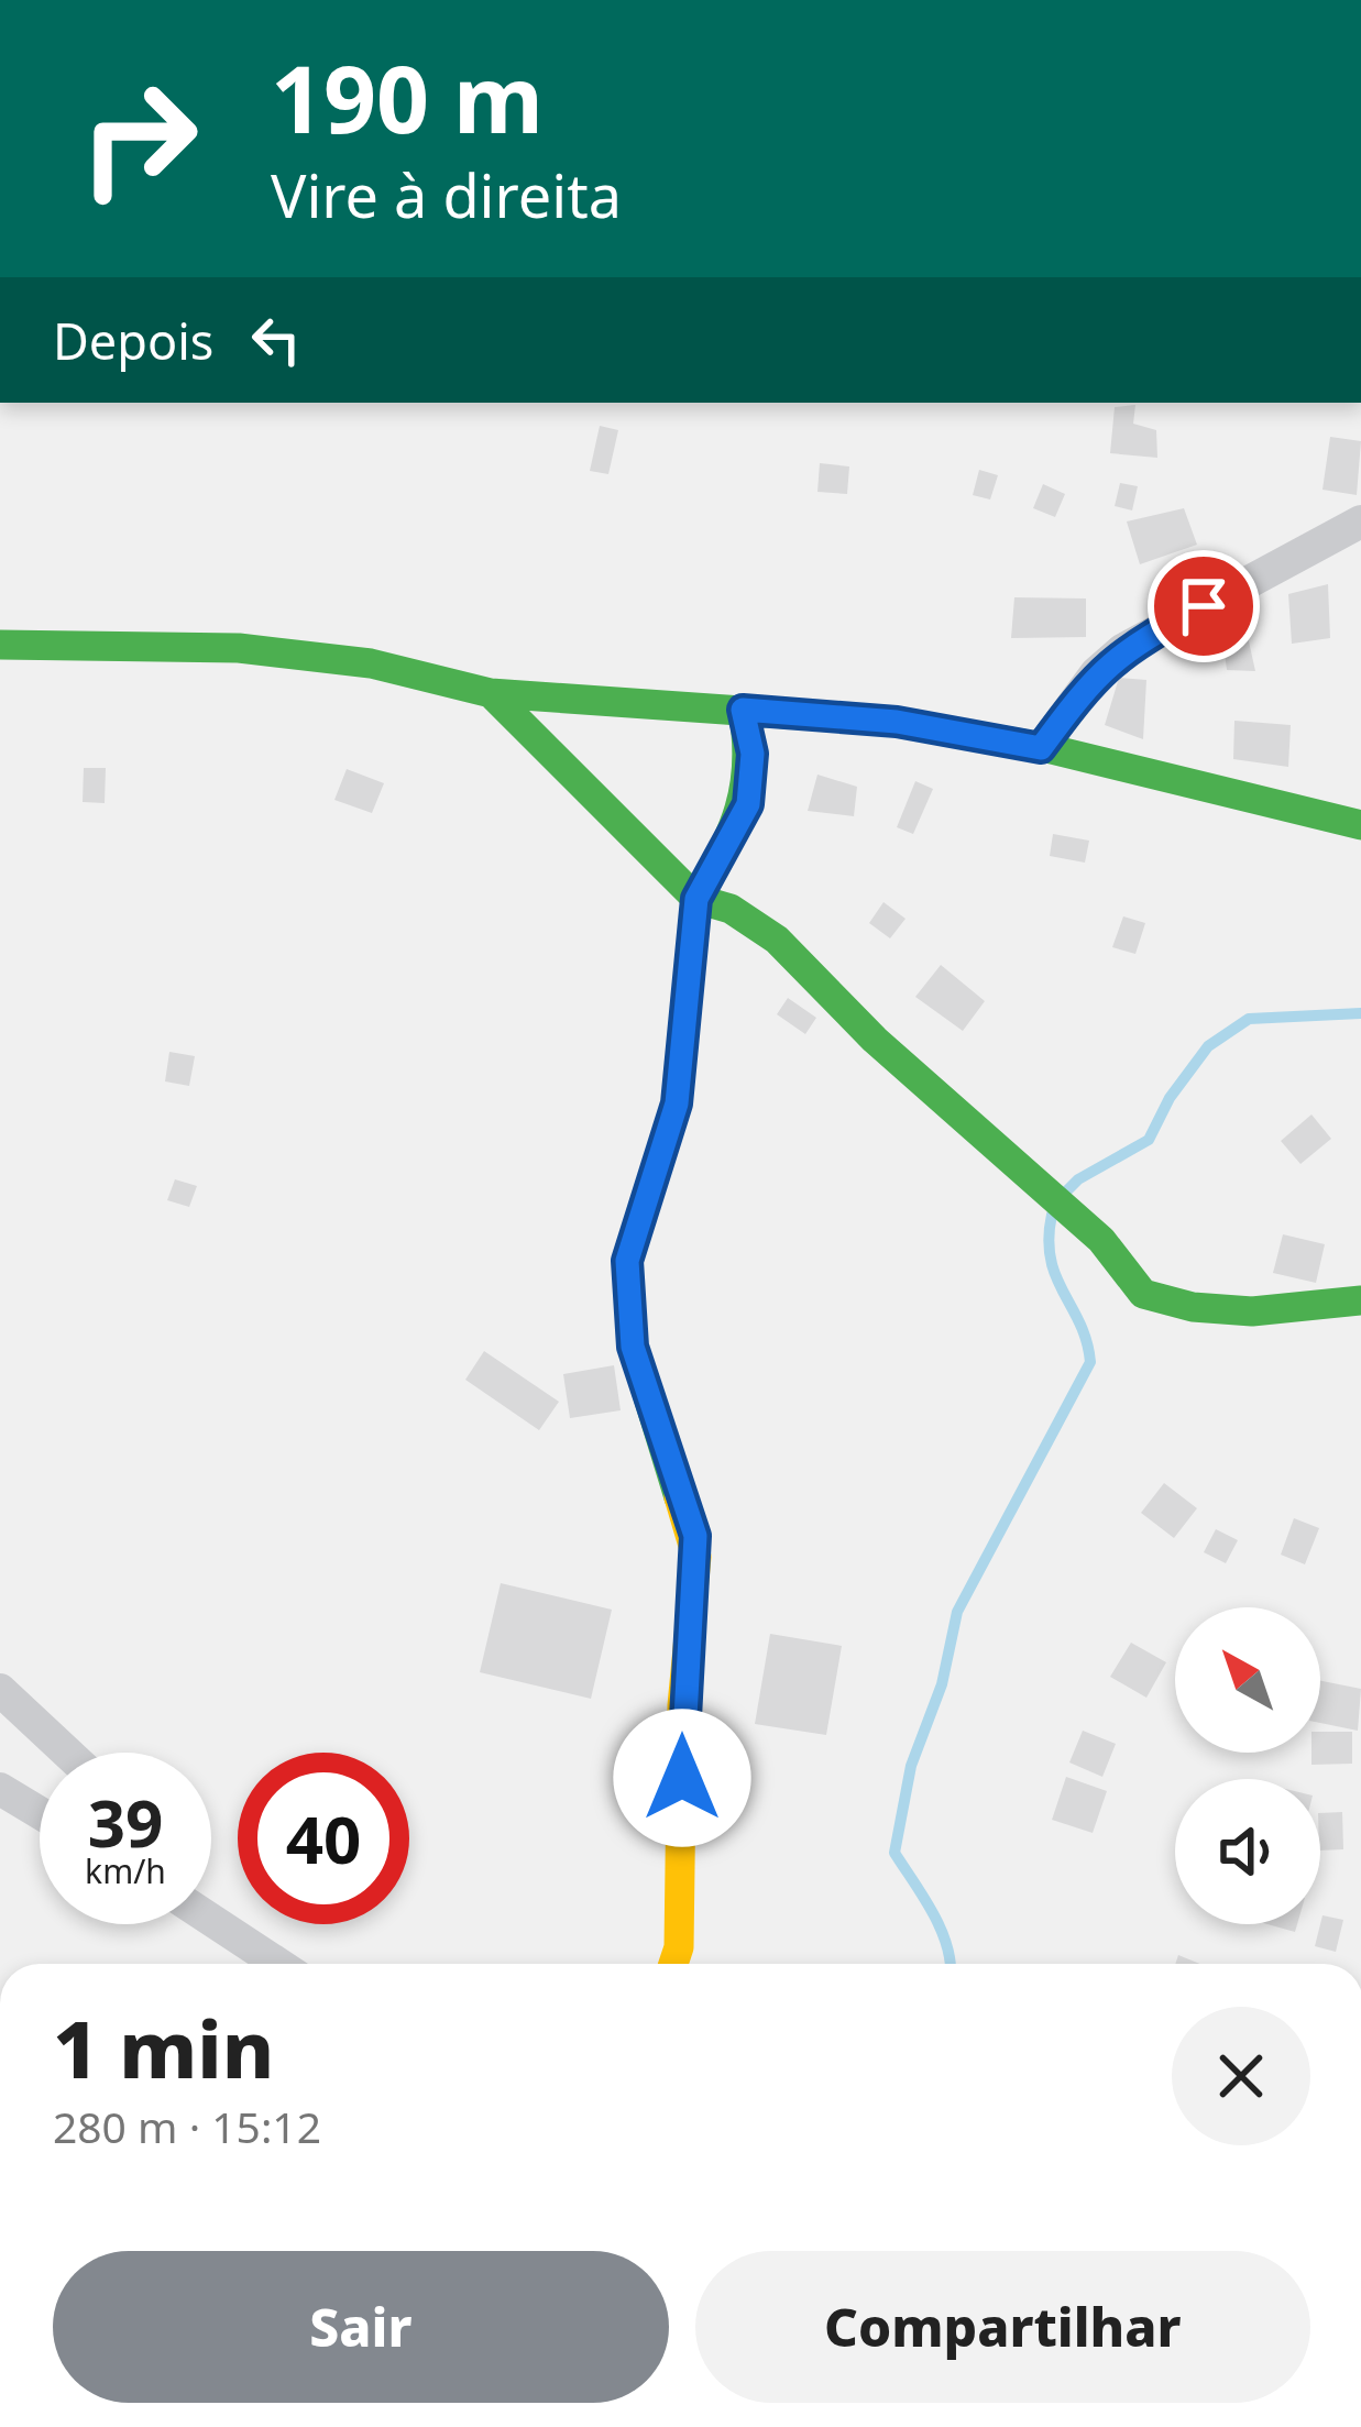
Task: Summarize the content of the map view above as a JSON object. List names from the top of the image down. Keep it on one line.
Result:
{"north":"top left","page":{"turn":["190 m","Vire à direita"],"then":"Depois","speed":"39 km/h","limit":"40","heading":["1 min","280 m · 15:12"],"buttons":["Sair","Compartilhar"]}}
